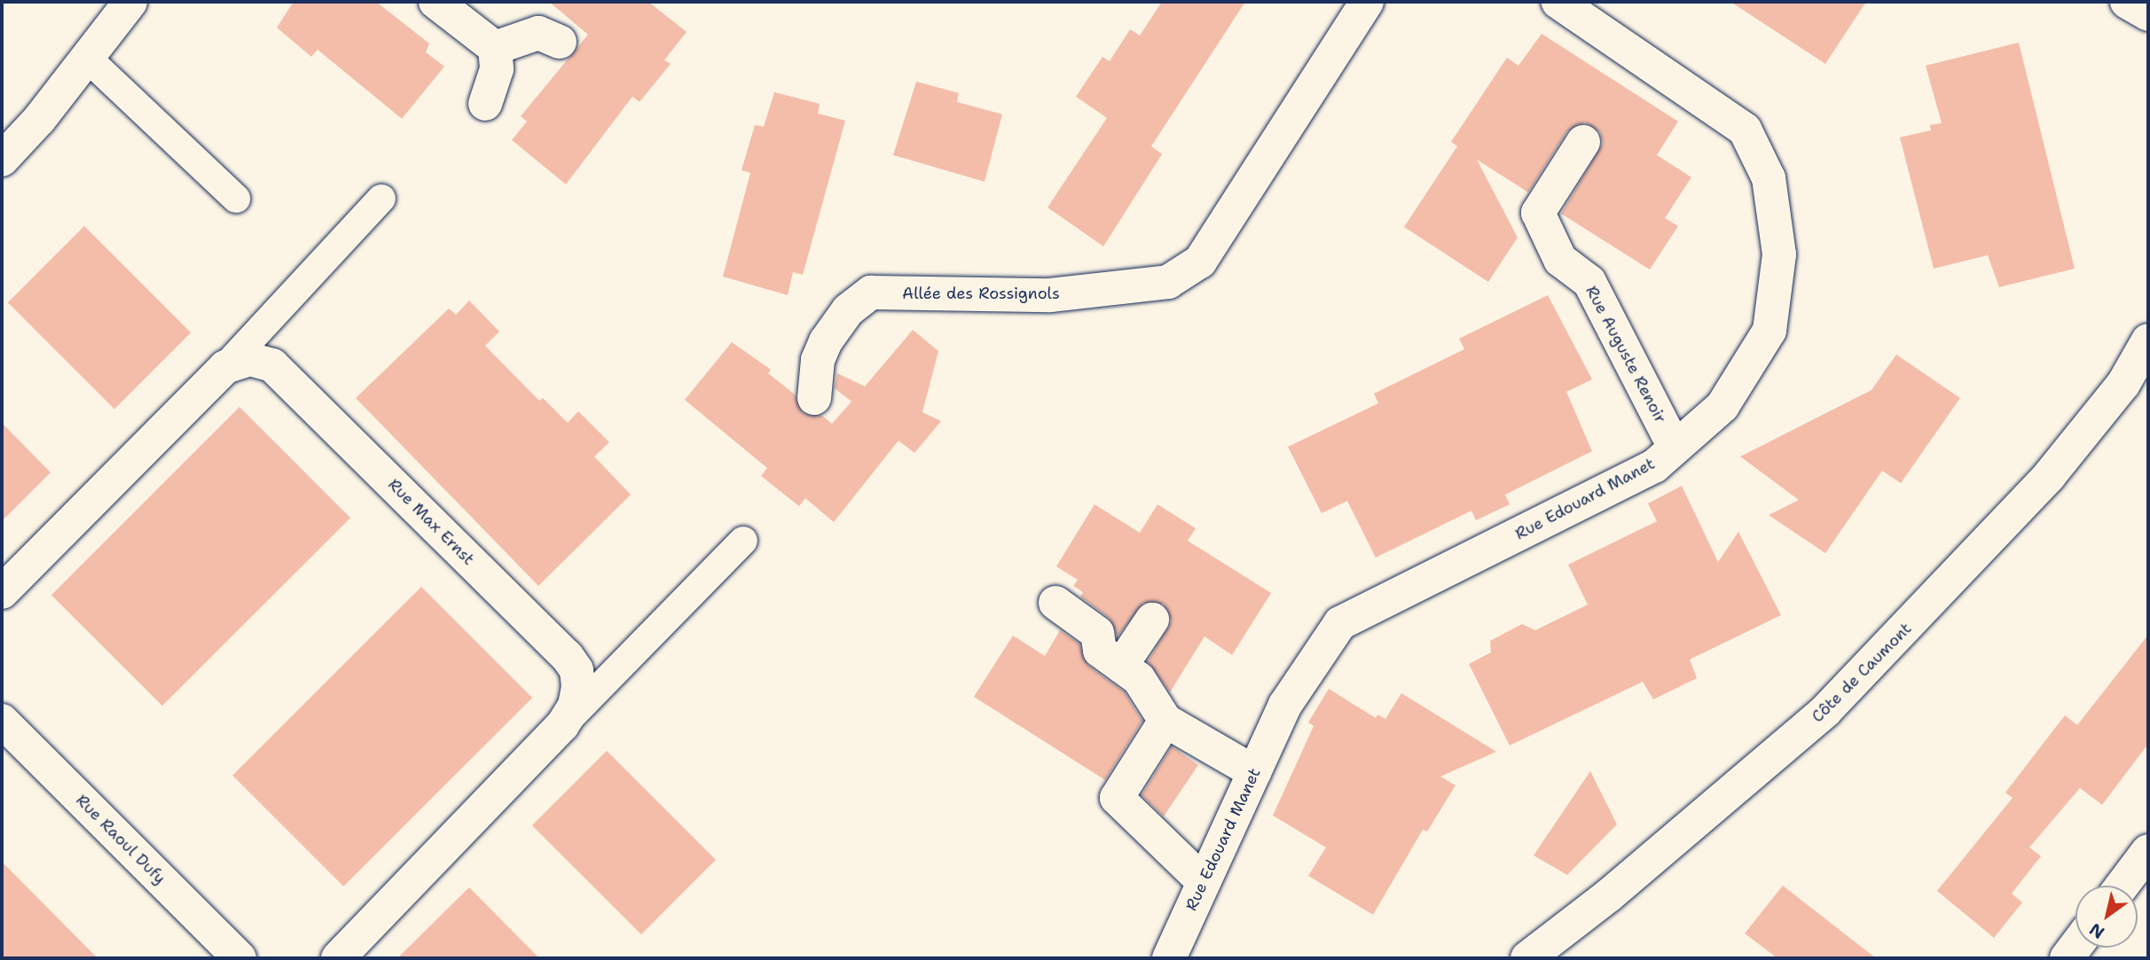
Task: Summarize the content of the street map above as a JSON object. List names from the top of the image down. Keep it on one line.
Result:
{"streets":{"street":["Allée des Rossignols","Rue Auguste Renoir","Rue Edouard Manet","Rue Max Ernst","Côte de Caumont","Rue Raoul Dufy"]},"crossings":[["Rue Auguste Renoir","Rue Edouard Manet"]],"north":"bottom left"}
